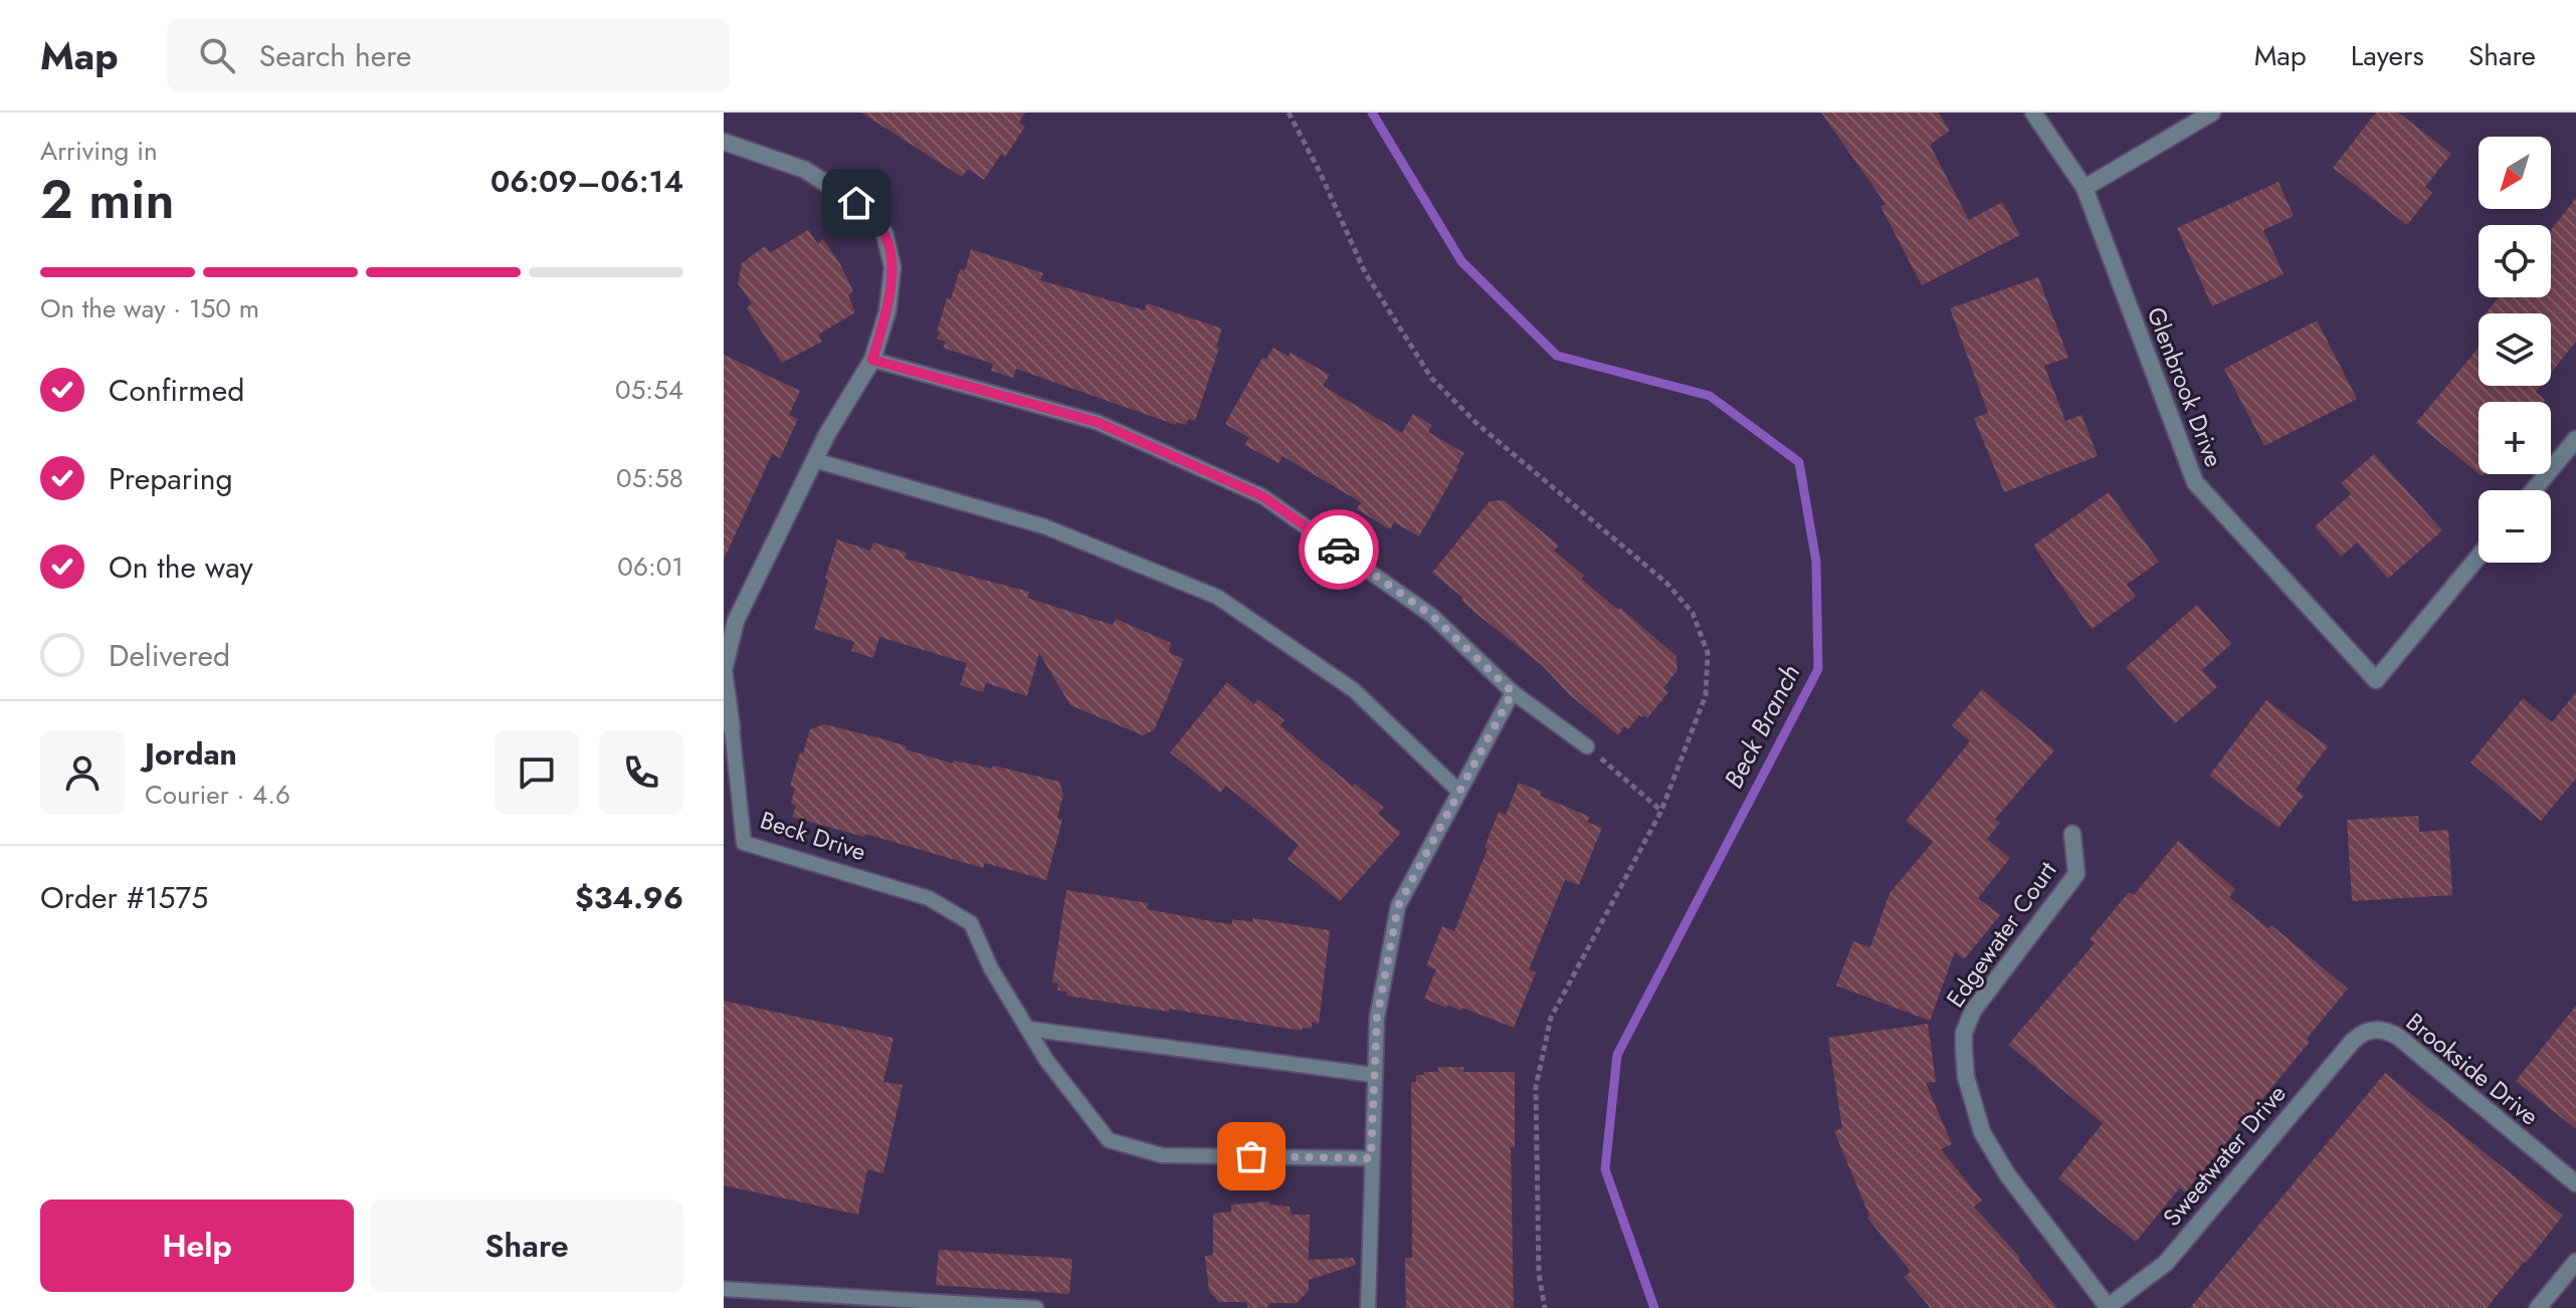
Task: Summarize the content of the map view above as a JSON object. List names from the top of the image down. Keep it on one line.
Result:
{"streets":{"street":["Glenbrook Drive","Beck Drive","Edgewater Court","Brookside Drive","Sweetwater Drive"]},"crossings":[["Edgewater Court","Sweetwater Drive"],["Brookside Drive","Sweetwater Drive"]],"water":["Beck Branch"],"north":"bottom left","page":{"header":"Map","search":"Search here","nav":["Map","Layers","Share"],"heading":["2 min","Arriving in","06:09–06:14"],"panel":["Jordan","Courier · 4.6","Order #1575","$34.96"],"map_buttons":["+","−"],"bar":"On the way · 150 m","list":[["Confirmed","05:54"],["Preparing","05:58"],["On the way","06:01"],"Delivered"],"buttons":["Help","Share"]}}
